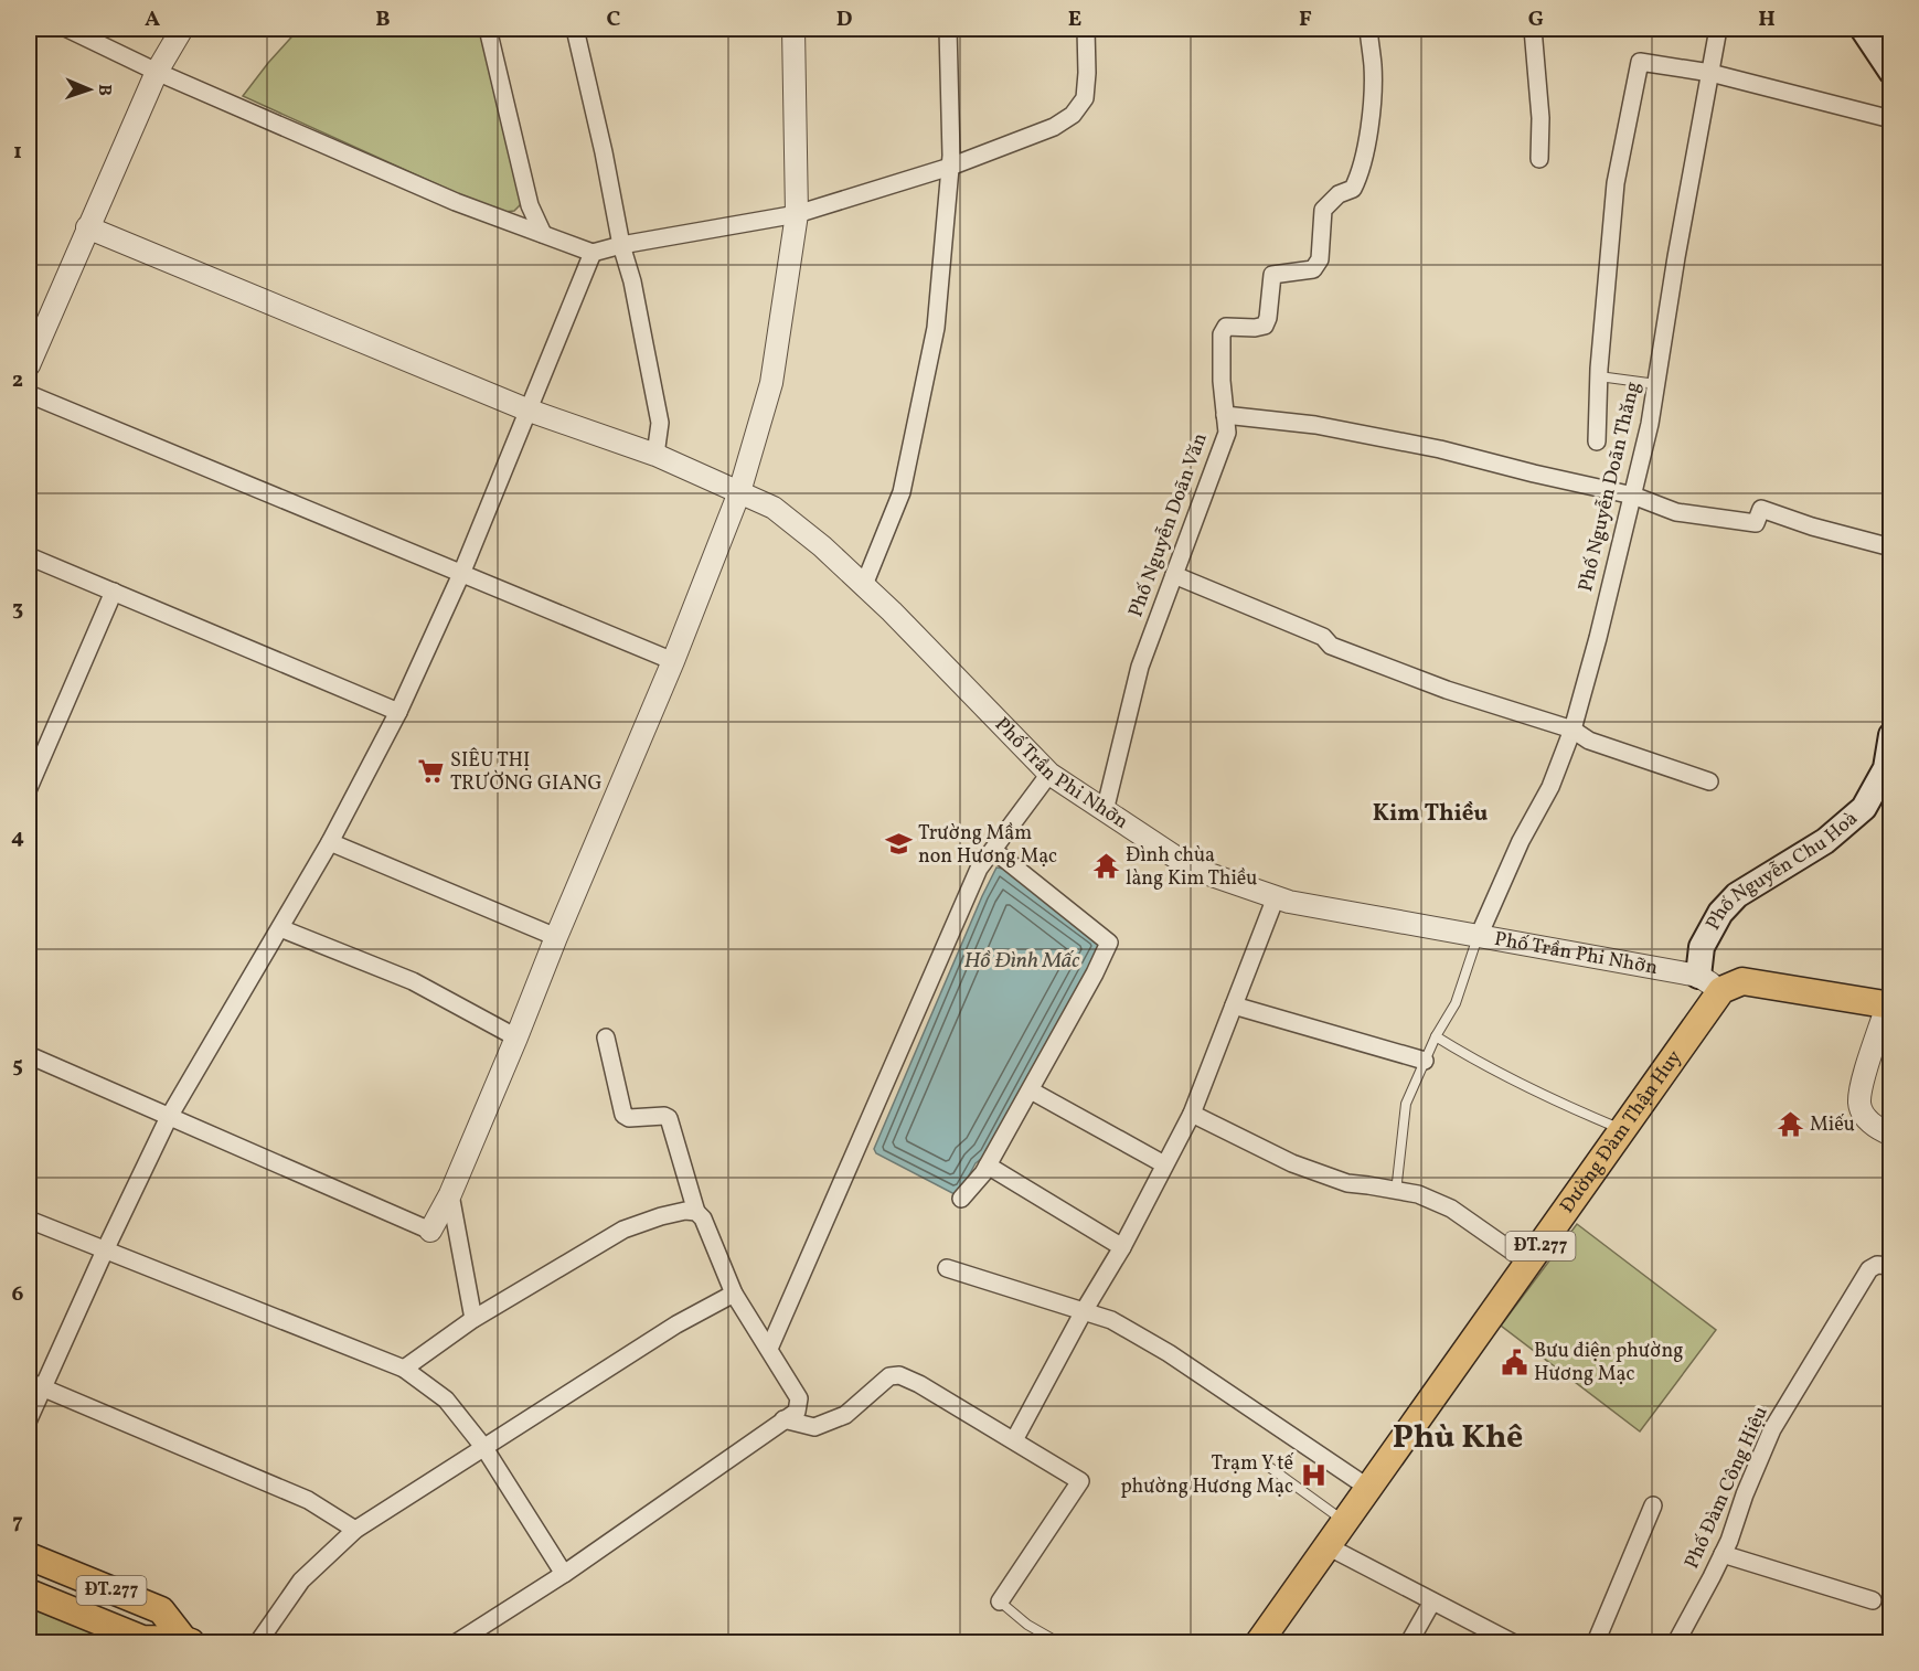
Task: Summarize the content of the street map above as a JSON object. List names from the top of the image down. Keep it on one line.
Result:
{"streets":{"main road":["Phố Nguyễn Chu Hoà","Đường Đàm Thận Huy","ĐT.277"],"street":["Phố Nguyễn Doãn Thăng","Phố Nguyễn Doãn Văn","Phố Trần Phi Nhỡn","Phố Đàm Công Hiệu"]},"crossings":[["Phố Nguyễn Doãn Thăng","Phố Trần Phi Nhỡn"],["Phố Nguyễn Doãn Văn","Phố Trần Phi Nhỡn"],["Phố Trần Phi Nhỡn","Phố Nguyễn Chu Hoà"],["Phố Trần Phi Nhỡn","Đường Đàm Thận Huy"]],"districts":["Kim Thiều","Phù Khê"],"water":["Hồ Đình Mấc"],"places":{"supermarket":["SIÊU THỊ TRƯỜNG GIANG"],"school or university":["Trường Mầm non Hương Mạc"],"temple":["Đình chùa làng Kim Thiều","Miếu"],"public building":["Bưu điện phường Hương Mạc"],"hospital":["Trạm Y tế phường Hương Mạc"]},"north":"right","grid":{"columns":["A","B","C","D","E","F","G","H"],"rows":["1","2","3","4","5","6","7"]}}
